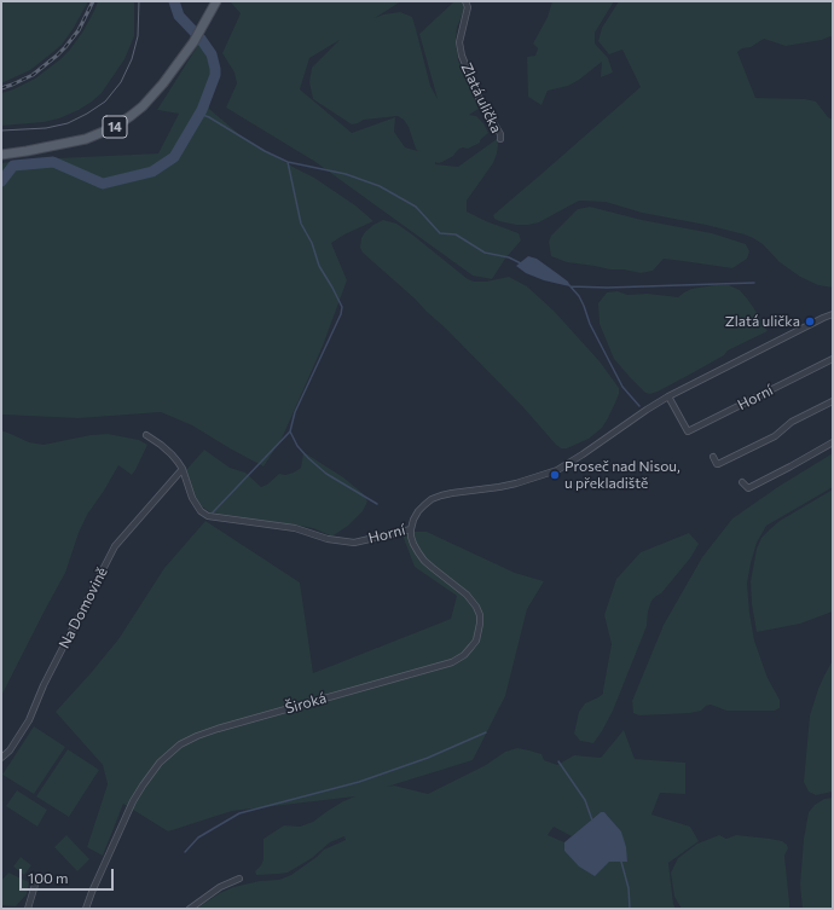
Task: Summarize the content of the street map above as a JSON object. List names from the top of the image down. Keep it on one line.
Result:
{"streets":{"main road":["14"],"street":["Zlatá ulička","Horní","Na Domovině","Široká"]},"crossings":[["Horní","Na Domovině"],["Horní","Široká"]],"places":["Zlatá ulička","Proseč nad Nisou, u překladiště"],"scale_bar":"100 m"}
